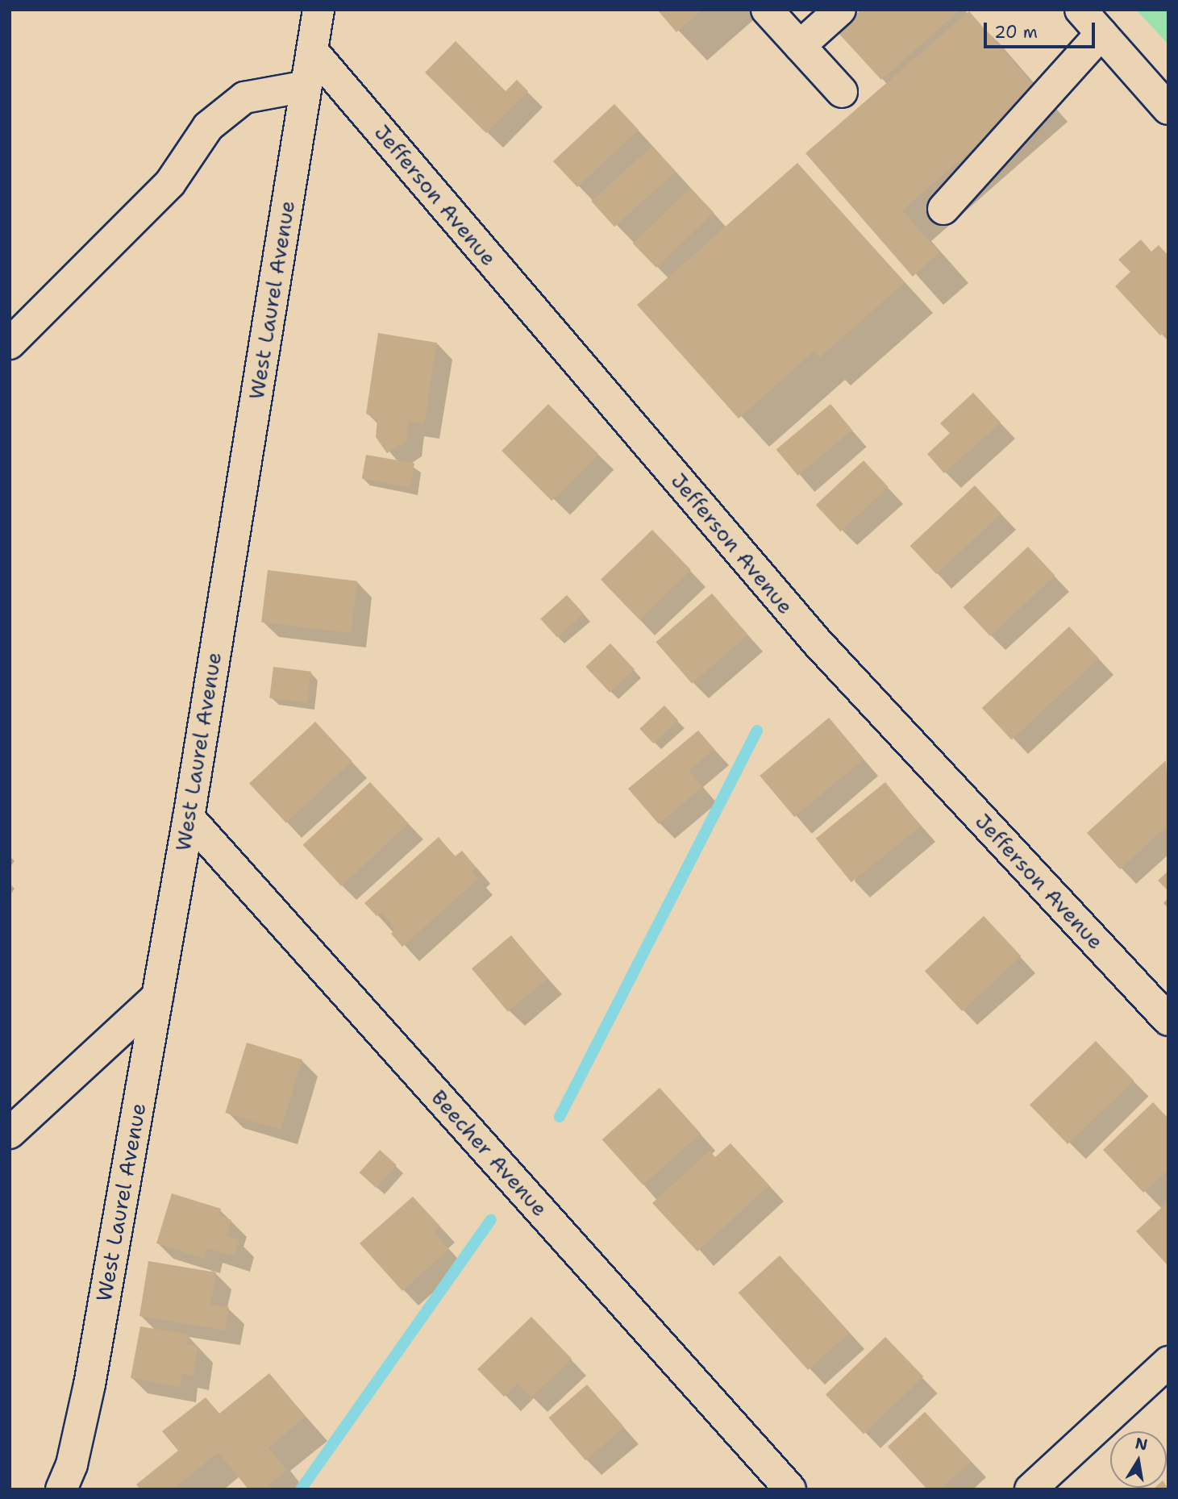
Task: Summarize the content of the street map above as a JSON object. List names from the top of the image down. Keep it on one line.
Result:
{"streets":{"street":["Jefferson Avenue","West Laurel Avenue","Beecher Avenue"]},"crossings":[["Jefferson Avenue","West Laurel Avenue"],["West Laurel Avenue","Beecher Avenue"]],"scale_bar":"20 m","north":"top"}
